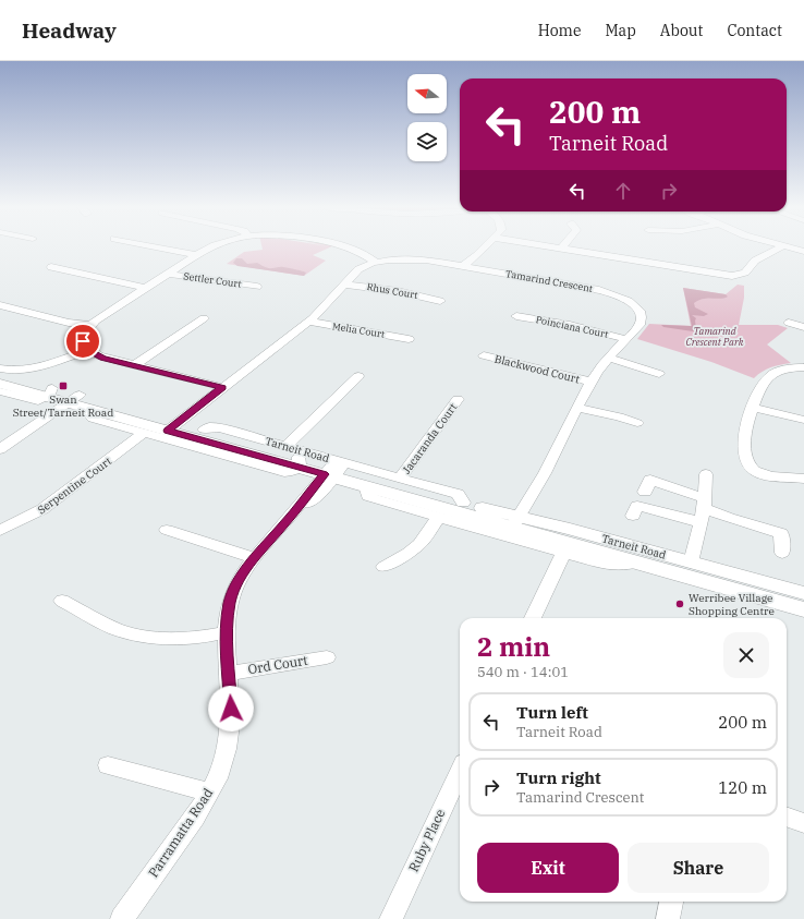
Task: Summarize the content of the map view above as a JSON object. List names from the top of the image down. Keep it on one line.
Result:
{"streets":{"main road":["Tarneit Road"],"street":["Settler Court","Tamarind Crescent","Rhus Court","Poinciana Court","Melia Court","Blackwood Court","Jacaranda Court","Serpentine Court","Ord Court","Parramatta Road","Ruby Place"]},"crossings":[["Tamarind Crescent","Rhus Court"],["Tamarind Crescent","Poinciana Court"],["Tamarind Crescent","Melia Court"],["Tamarind Crescent","Blackwood Court"],["Tamarind Crescent","Tarneit Road"],["Jacaranda Court","Tarneit Road"],["Tarneit Road","Serpentine Court"],["Tarneit Road","Parramatta Road"],["Ord Court","Parramatta Road"]],"parks":["Tamarind Crescent Park"],"places":{"transit":["Swan Street/Tarneit Road"],"other":["Werribee Village Shopping Centre"]},"north":"left","page":{"header":"Headway","nav":["Home","Map","About","Contact"],"turn":["200 m","Tarneit Road"],"heading":["2 min","540 m · 14:01"],"list":[{"name":"Turn left","note":"Tarneit Road","value":"200 m"},{"name":"Turn right","note":"Tamarind Crescent","value":"120 m"}],"buttons":["Exit","Share"]}}
